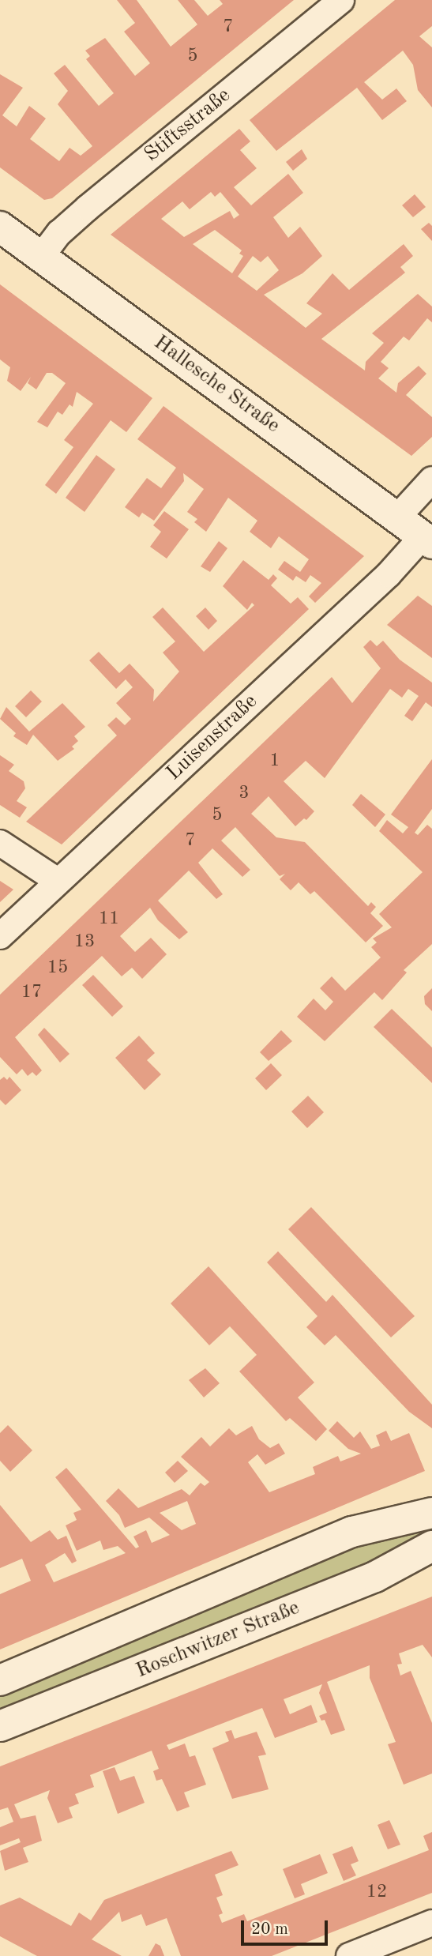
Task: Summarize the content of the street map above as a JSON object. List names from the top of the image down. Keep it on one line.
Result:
{"streets":{"main road":["Hallesche Straße","Roschwitzer Straße"],"street":["Stiftsstraße","Luisenstraße"]},"crossings":[["Stiftsstraße","Hallesche Straße"],["Hallesche Straße","Luisenstraße"]],"house_numbers":["7","5","1","3","5","7","11","13","15","17","12"],"scale_bar":"20 m"}
